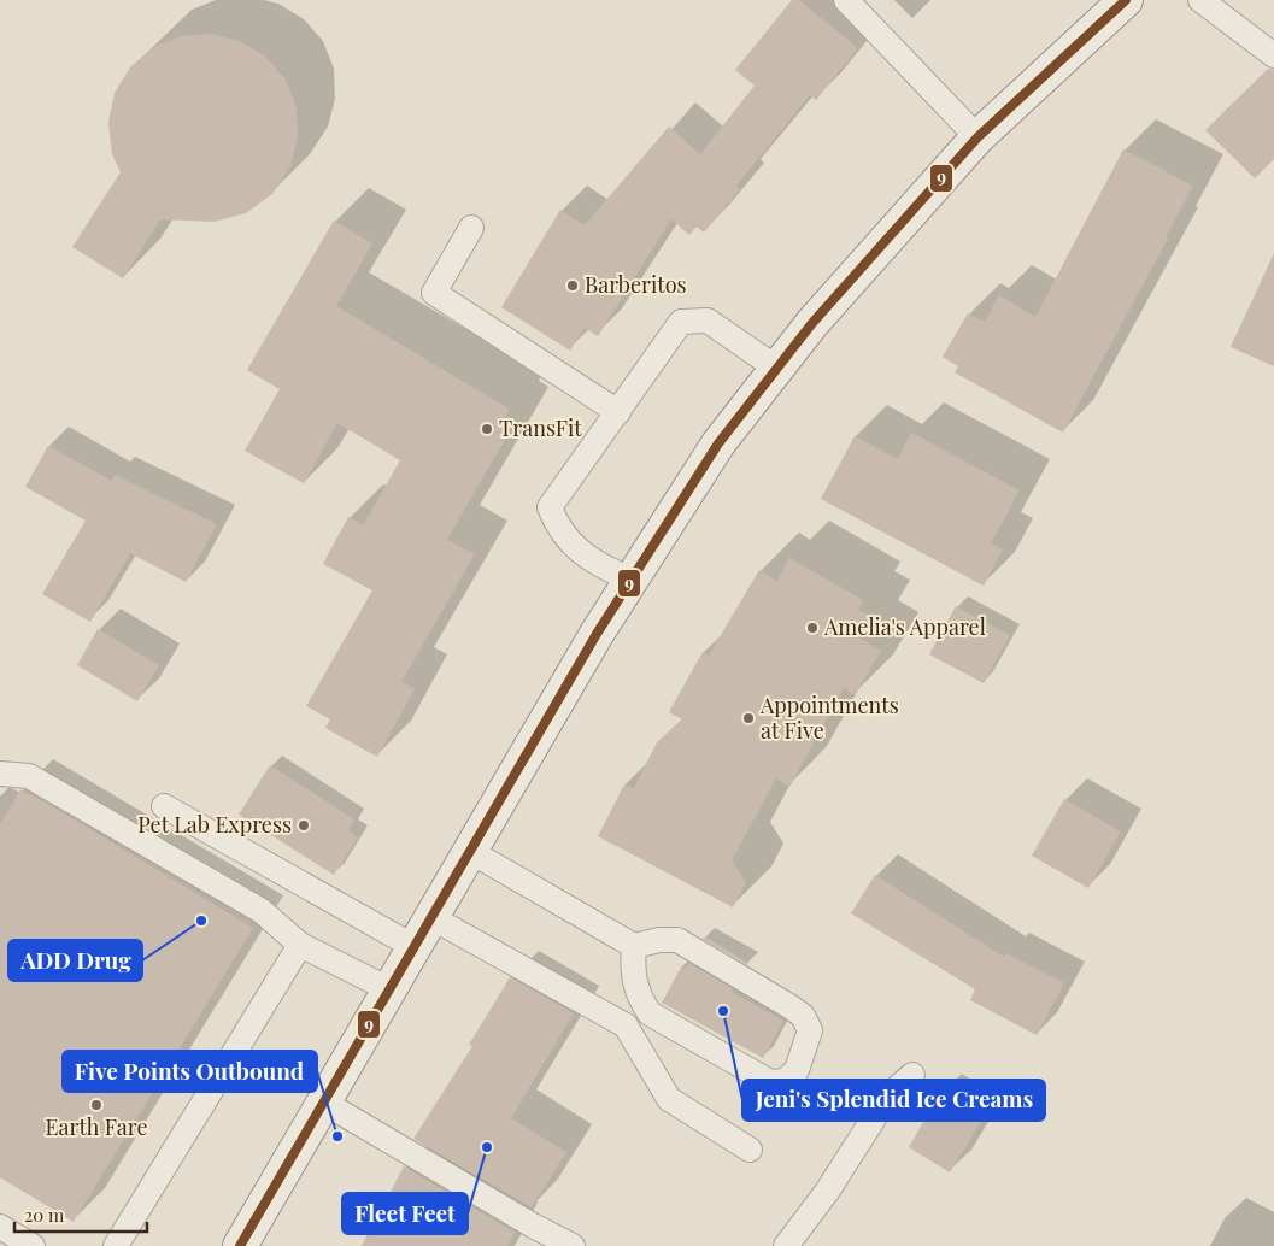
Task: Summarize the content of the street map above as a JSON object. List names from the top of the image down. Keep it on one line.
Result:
{"places":["Barberitos","TransFit","Amelia's Apparel","Appointments at Five","Pet Lab Express","ADD Drug","Jeni's Splendid Ice Creams","Earth Fare","Five Points Outbound","Fleet Feet"],"lines":["transit line 9"],"scale_bar":"20 m"}
